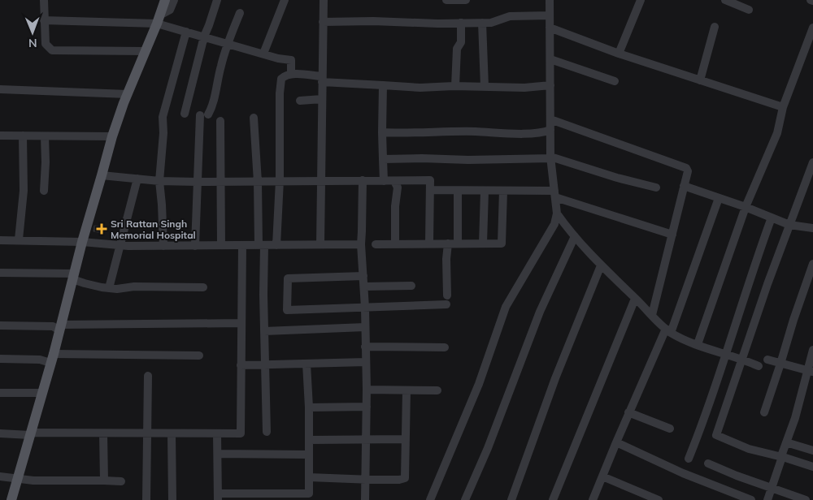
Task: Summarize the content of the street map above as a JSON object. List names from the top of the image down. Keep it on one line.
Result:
{"places":{"health":["Sri Rattan Singh Memorial Hospital"]},"north":"bottom"}
